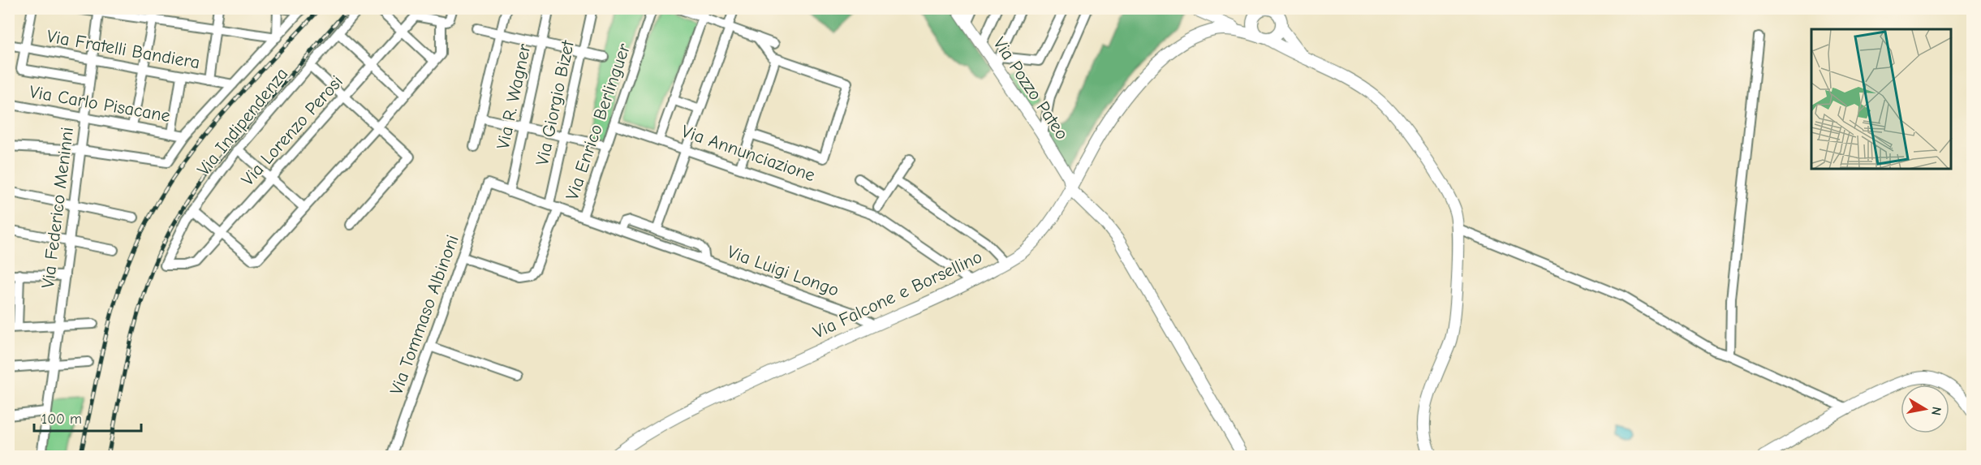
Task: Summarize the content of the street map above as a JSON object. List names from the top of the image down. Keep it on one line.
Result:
{"streets":{"street":["Via Fratelli Bandiera","Via Pozzo Pateo","Via R. Wagner","Via Giorgio Bizet","Via Carlo Pisacane","Via Indipendenza","Via Enrico Berlinguer","Via Lorenzo Perosi","Via Annunciazione","Via Federico Meninni","Via Luigi Longo","Via Falcone e Borsellino","Via Tommaso Albinoni"]},"crossings":[["Via Fratelli Bandiera","Via Indipendenza"],["Via Fratelli Bandiera","Via Federico Meninni"],["Via Pozzo Pateo","Via Falcone e Borsellino"],["Via R. Wagner","Via Luigi Longo"],["Via Giorgio Bizet","Via Luigi Longo"],["Via Giorgio Bizet","Via Tommaso Albinoni"],["Via Carlo Pisacane","Via Indipendenza"],["Via Carlo Pisacane","Via Federico Meninni"],["Via Indipendenza","Via Lorenzo Perosi"],["Via Indipendenza","Via Federico Meninni"],["Via Enrico Berlinguer","Via Annunciazione"],["Via Enrico Berlinguer","Via Luigi Longo"],["Via Annunciazione","Via Falcone e Borsellino"],["Via Luigi Longo","Via Falcone e Borsellino"],["Via Luigi Longo","Via Tommaso Albinoni"]],"scale_bar":"100 m","north":"right"}
